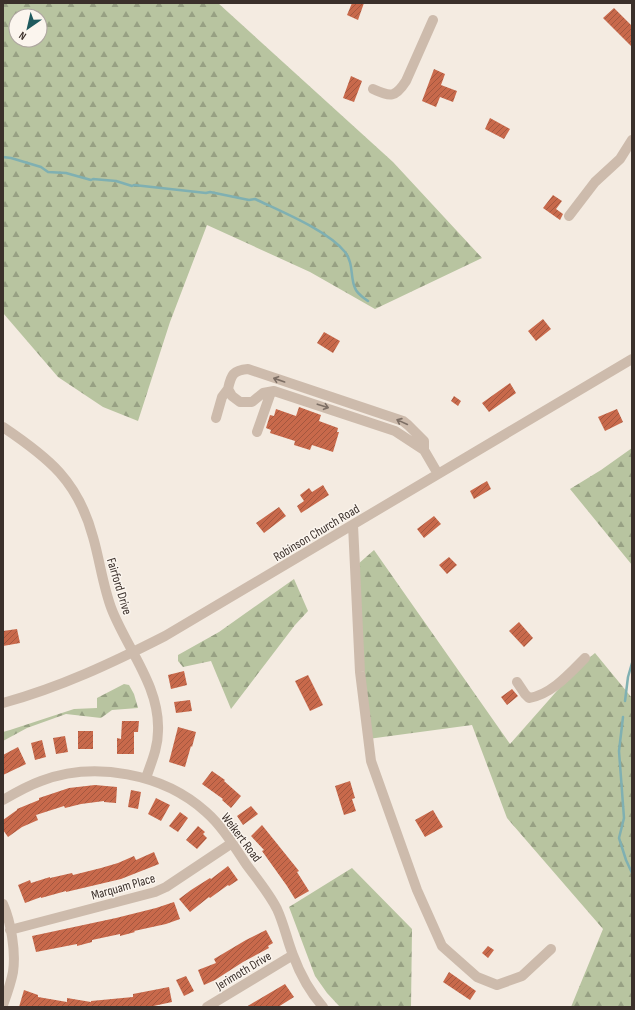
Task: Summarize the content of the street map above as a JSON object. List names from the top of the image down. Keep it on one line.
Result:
{"streets":{"street":["Robinson Church Road","Fairford Drive","Weikert Road","Marquam Place","Jerimoth Drive"]},"crossings":[["Robinson Church Road","Fairford Drive"],["Fairford Drive","Weikert Road"],["Weikert Road","Marquam Place"],["Weikert Road","Jerimoth Drive"]],"north":"bottom left"}
